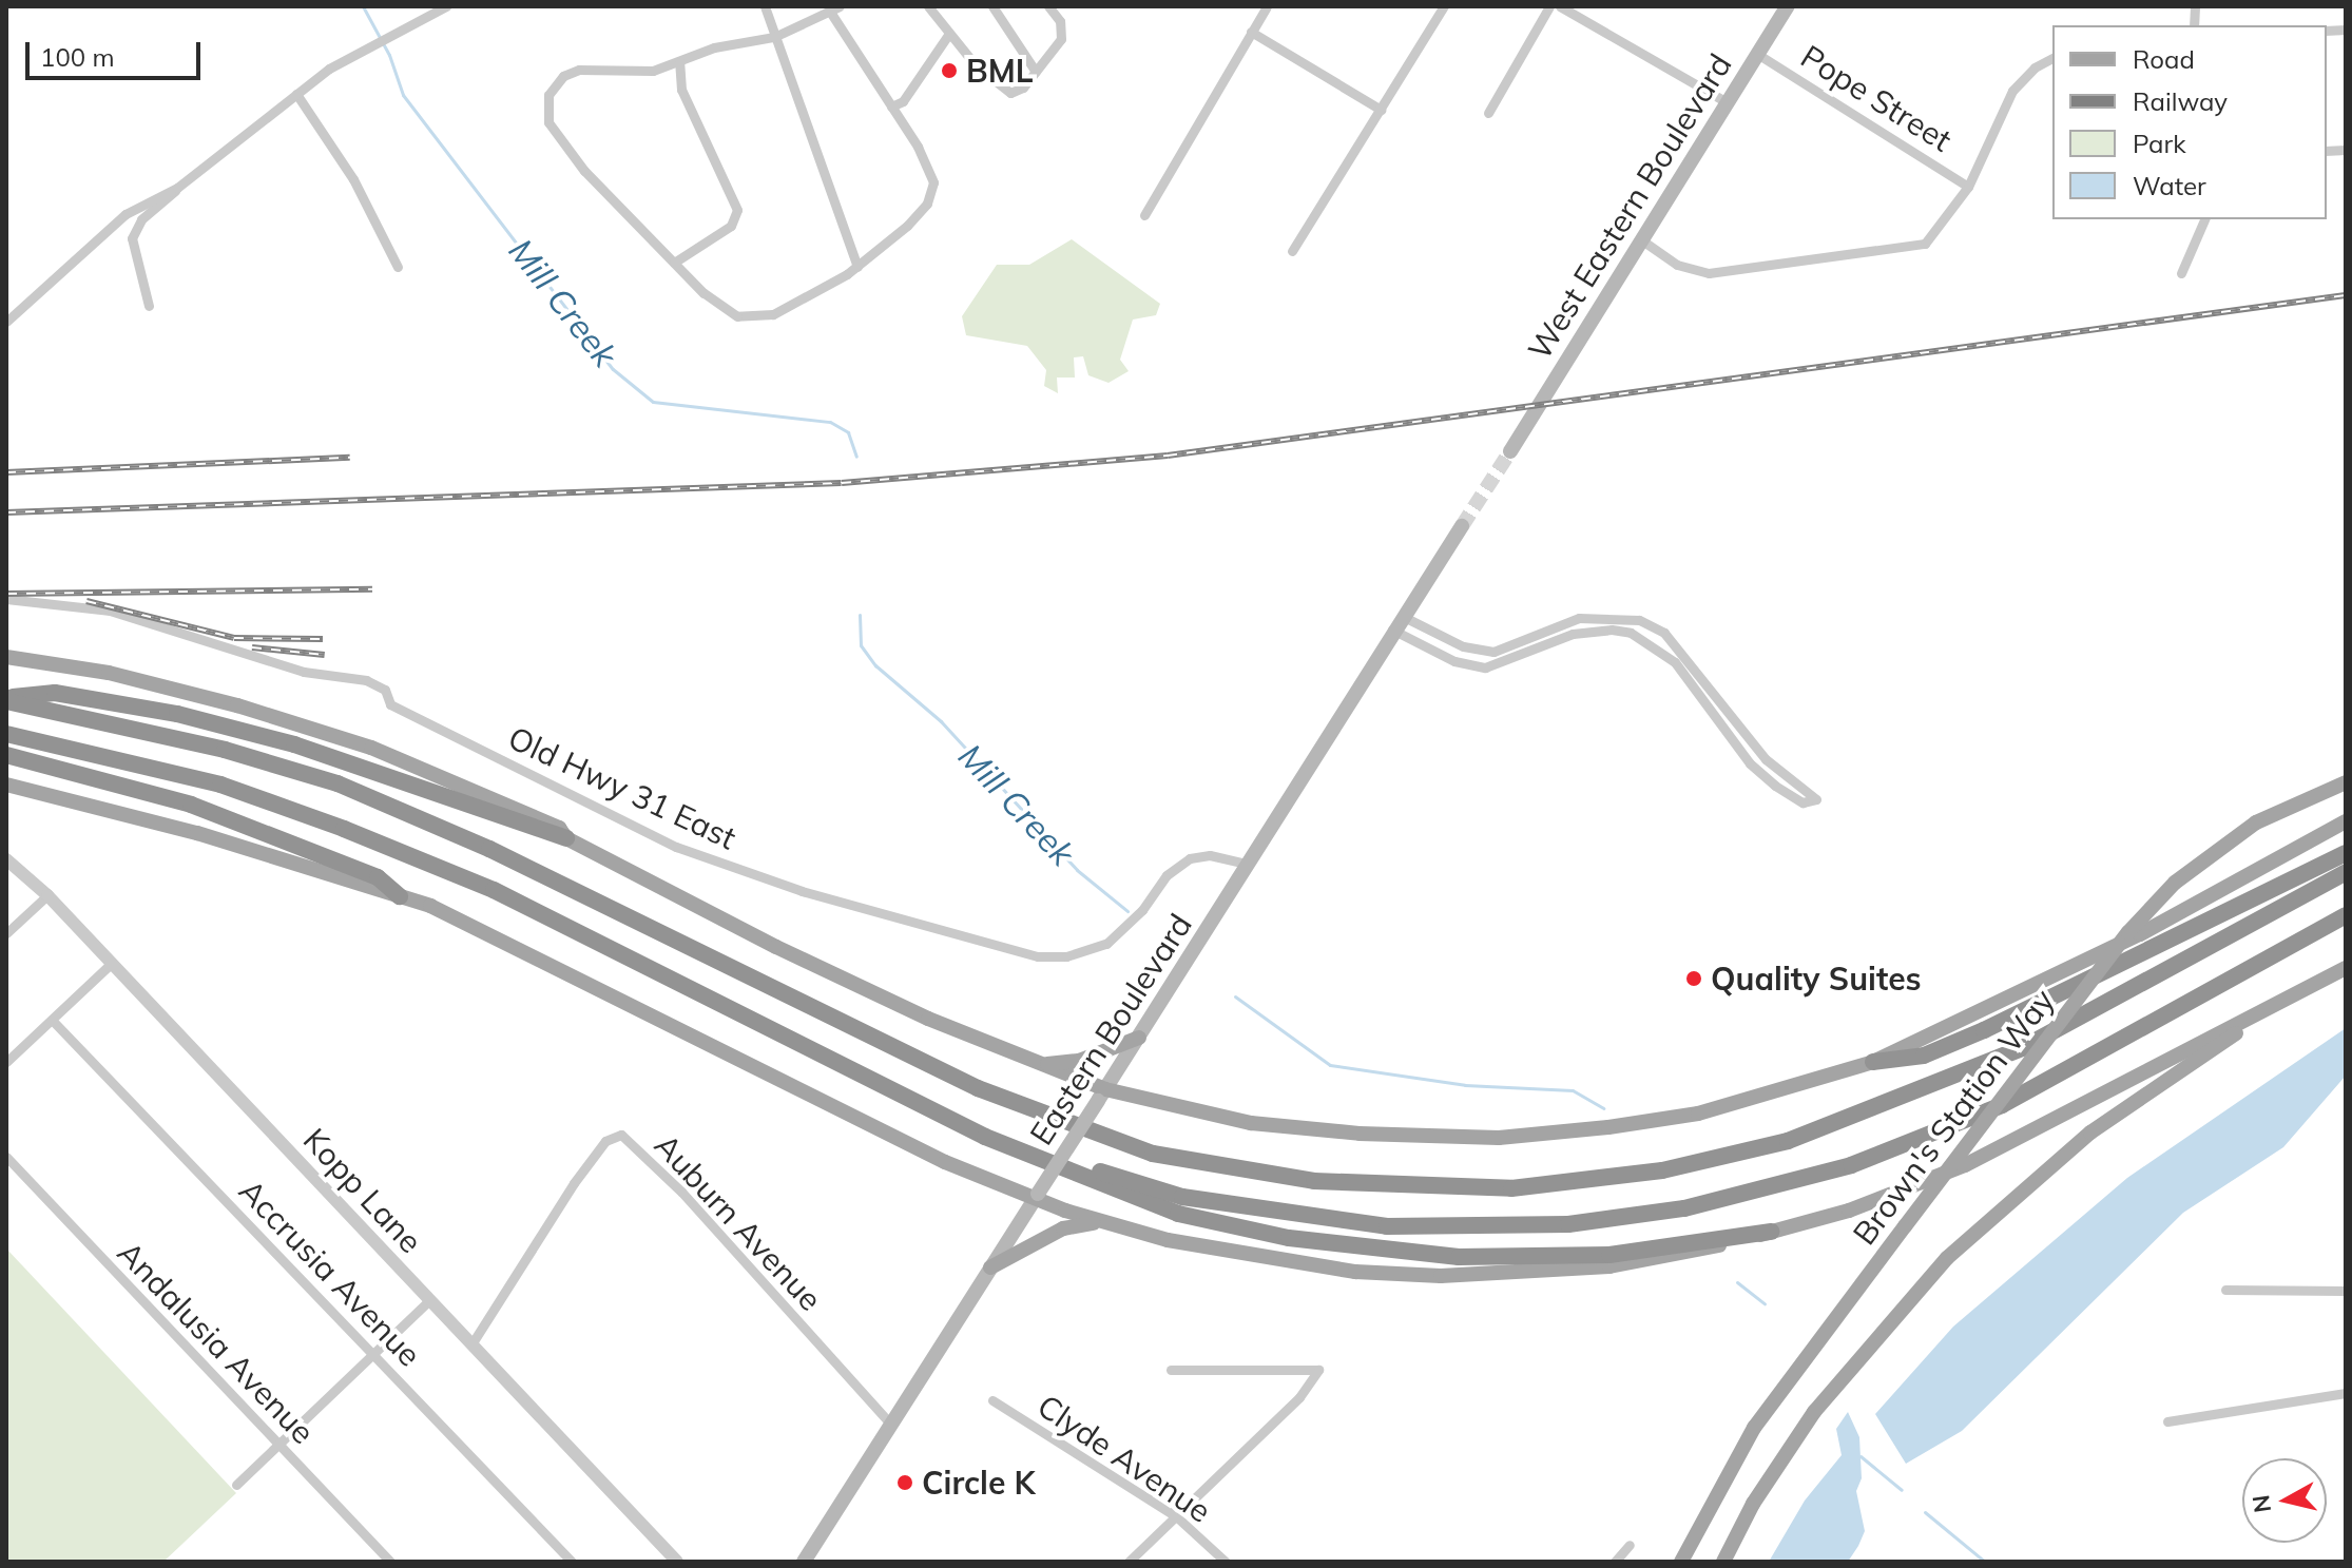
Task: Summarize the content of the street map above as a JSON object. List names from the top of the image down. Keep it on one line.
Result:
{"streets":{"main road":["West Eastern Boulevard","Eastern Boulevard","Brown's Station Way"],"street":["Pope Street","Old Hwy 31 East","Kopp Lane","Auburn Avenue","Accrusia Avenue","Andalusia Avenue","Clyde Avenue"]},"crossings":[["Pope Street","West Eastern Boulevard"],["Old Hwy 31 East","Eastern Boulevard"],["Eastern Boulevard","Auburn Avenue"],["Kopp Lane","Auburn Avenue"]],"water":["Mill Creek"],"places":["BML","Quality Suites","Circle K"],"legend":["Road","Railway","Park","Water"],"scale_bar":"100 m","north":"left"}
